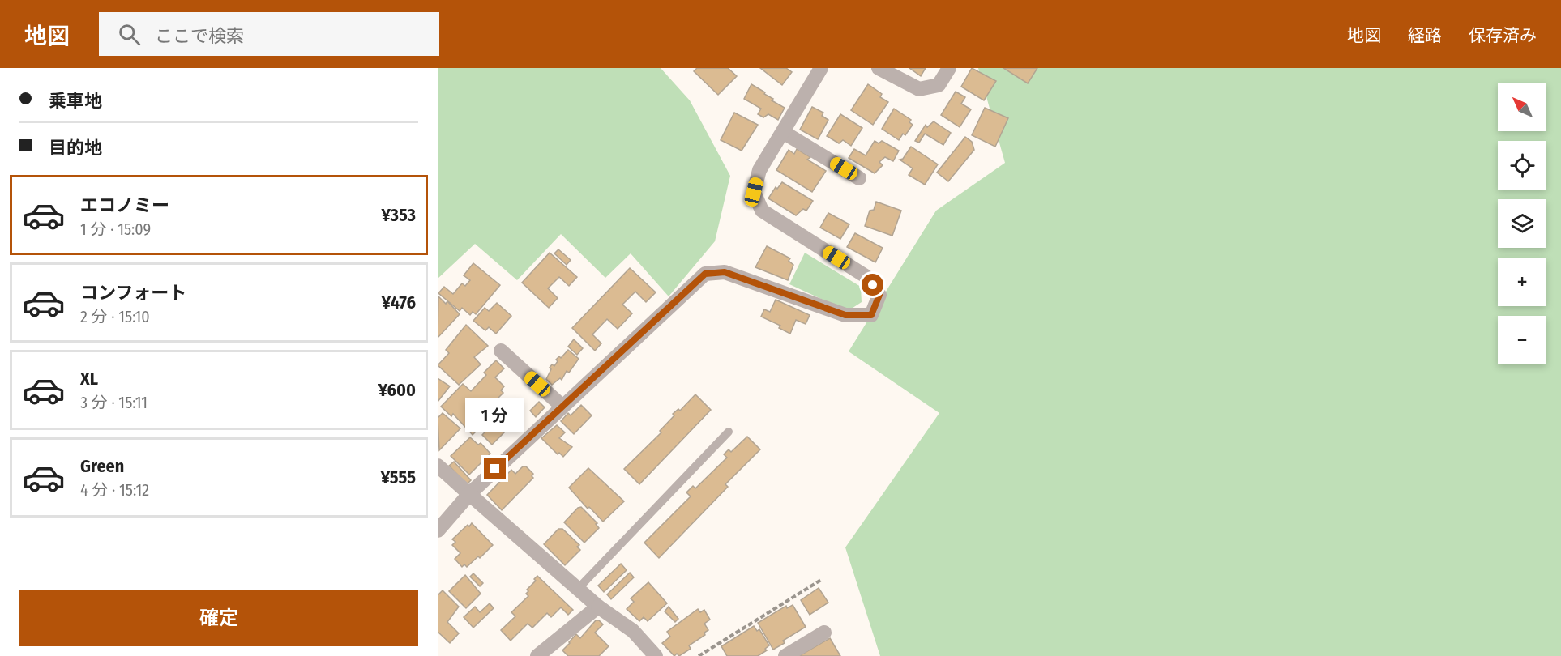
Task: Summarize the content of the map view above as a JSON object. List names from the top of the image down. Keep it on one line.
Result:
{"north":"top left","page":{"header":"地図","search":"ここで検索","nav":["地図","経路","保存済み"],"banner":["乗車地","目的地"],"map_buttons":["+","−"],"list":[{"name":"エコノミー","note":"1 分 · 15:09","value":"¥353"},{"name":"コンフォート","note":"2 分 · 15:10","value":"¥476"},{"name":"XL","note":"3 分 · 15:11","value":"¥600"},{"name":"Green","note":"4 分 · 15:12","value":"¥555"}],"bubble":"1 分","buttons":"確定"}}
